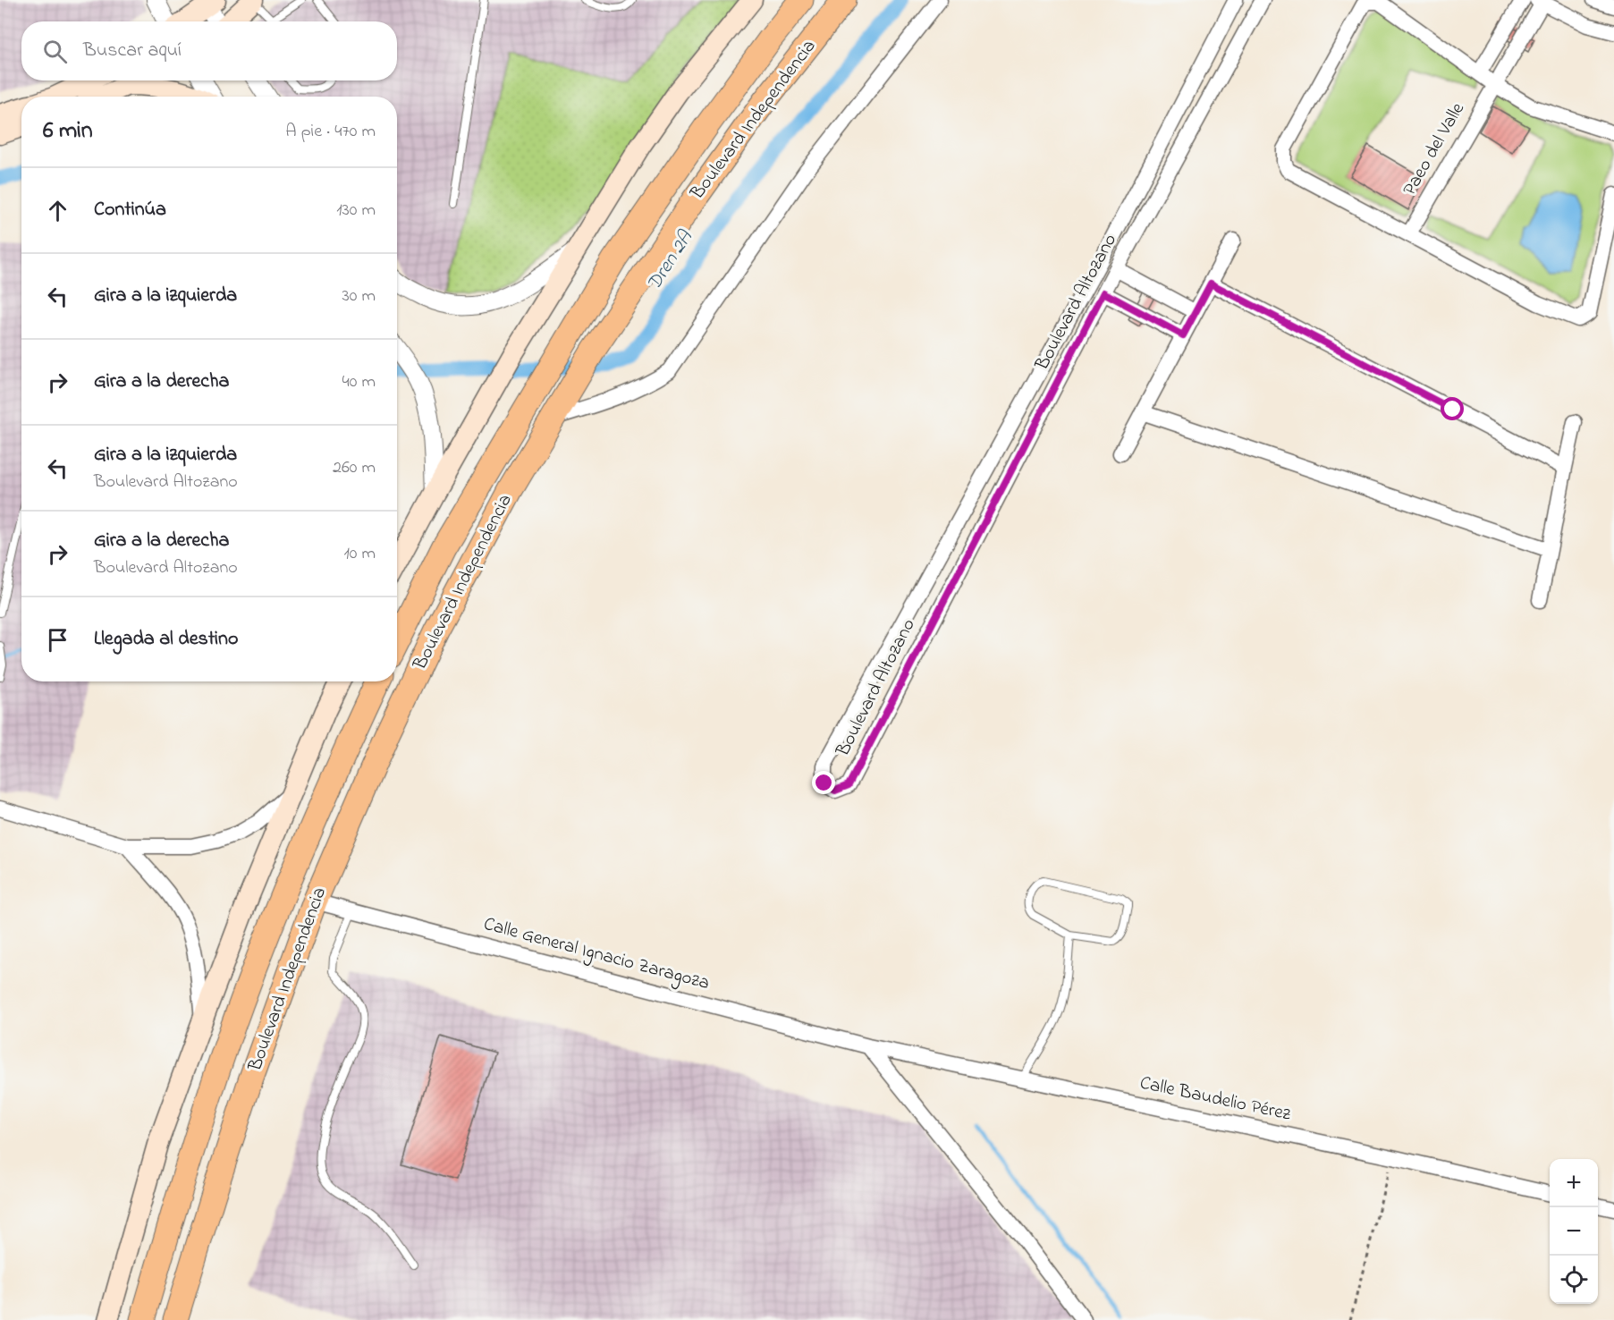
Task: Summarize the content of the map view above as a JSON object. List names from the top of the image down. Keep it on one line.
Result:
{"streets":{"highway":["Boulevard Independencia"],"street":["Paeo del Valle","Boulevard Altozano","Calle General Ignacio Zaragoza","Calle Baudelio Pérez"]},"crossings":[["Boulevard Independencia","Calle General Ignacio Zaragoza"],["Calle General Ignacio Zaragoza","Calle Baudelio Pérez"]],"water":["Dren 2A"],"page":{"search":"Buscar aquí","heading":["6 min","A pie · 470 m"],"list":[["Continúa","130 m"],["Gira a la izquierda","30 m"],["Gira a la derecha","40 m"],["Gira a la izquierda","Boulevard Altozano","260 m"],["Gira a la derecha","Boulevard Altozano","10 m"],"Llegada al destino"],"map_buttons":["+","−"]}}
